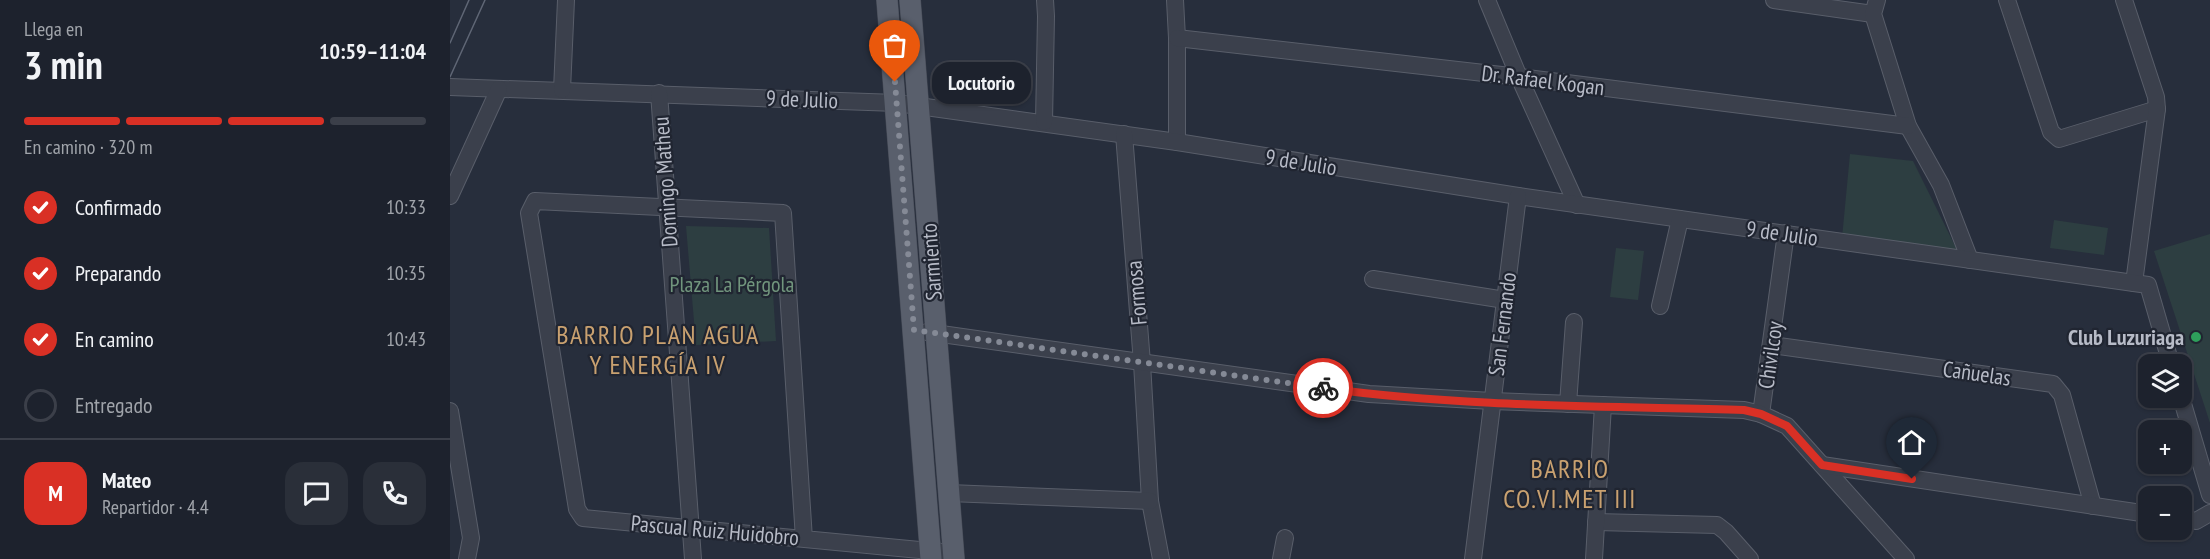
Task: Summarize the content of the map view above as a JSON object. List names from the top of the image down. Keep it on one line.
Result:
{"streets":{"main road":["Sarmiento"],"street":["Dr. Rafael Kogan","9 de Julio","Domingo Matheu","Formosa","San Fernando","Chivilcoy","Cañuelas","Pascual Ruiz Huidobro"]},"crossings":[["9 de Julio","Domingo Matheu"],["9 de Julio","Sarmiento"],["9 de Julio","Formosa"],["9 de Julio","San Fernando"],["9 de Julio","Chivilcoy"],["Domingo Matheu","Pascual Ruiz Huidobro"],["Sarmiento","Pascual Ruiz Huidobro"],["Chivilcoy","Cañuelas"]],"districts":["BARRIO PLAN AGUA Y ENERGÍA IV","BARRIO CO.VI.MET III"],"parks":["Plaza La Pérgola"],"places":["Locutorio","Club Luzuriaga"],"page":{"heading":["3 min","Llega en","10:59–11:04"],"panel":["Mateo","Repartidor · 4.4"],"bubble":"Locutorio","bar":"En camino · 320 m","list":[["Confirmado","10:33"],["Preparando","10:35"],["En camino","10:43"],"Entregado"],"map_buttons":["+","−"],"round":"M"}}
